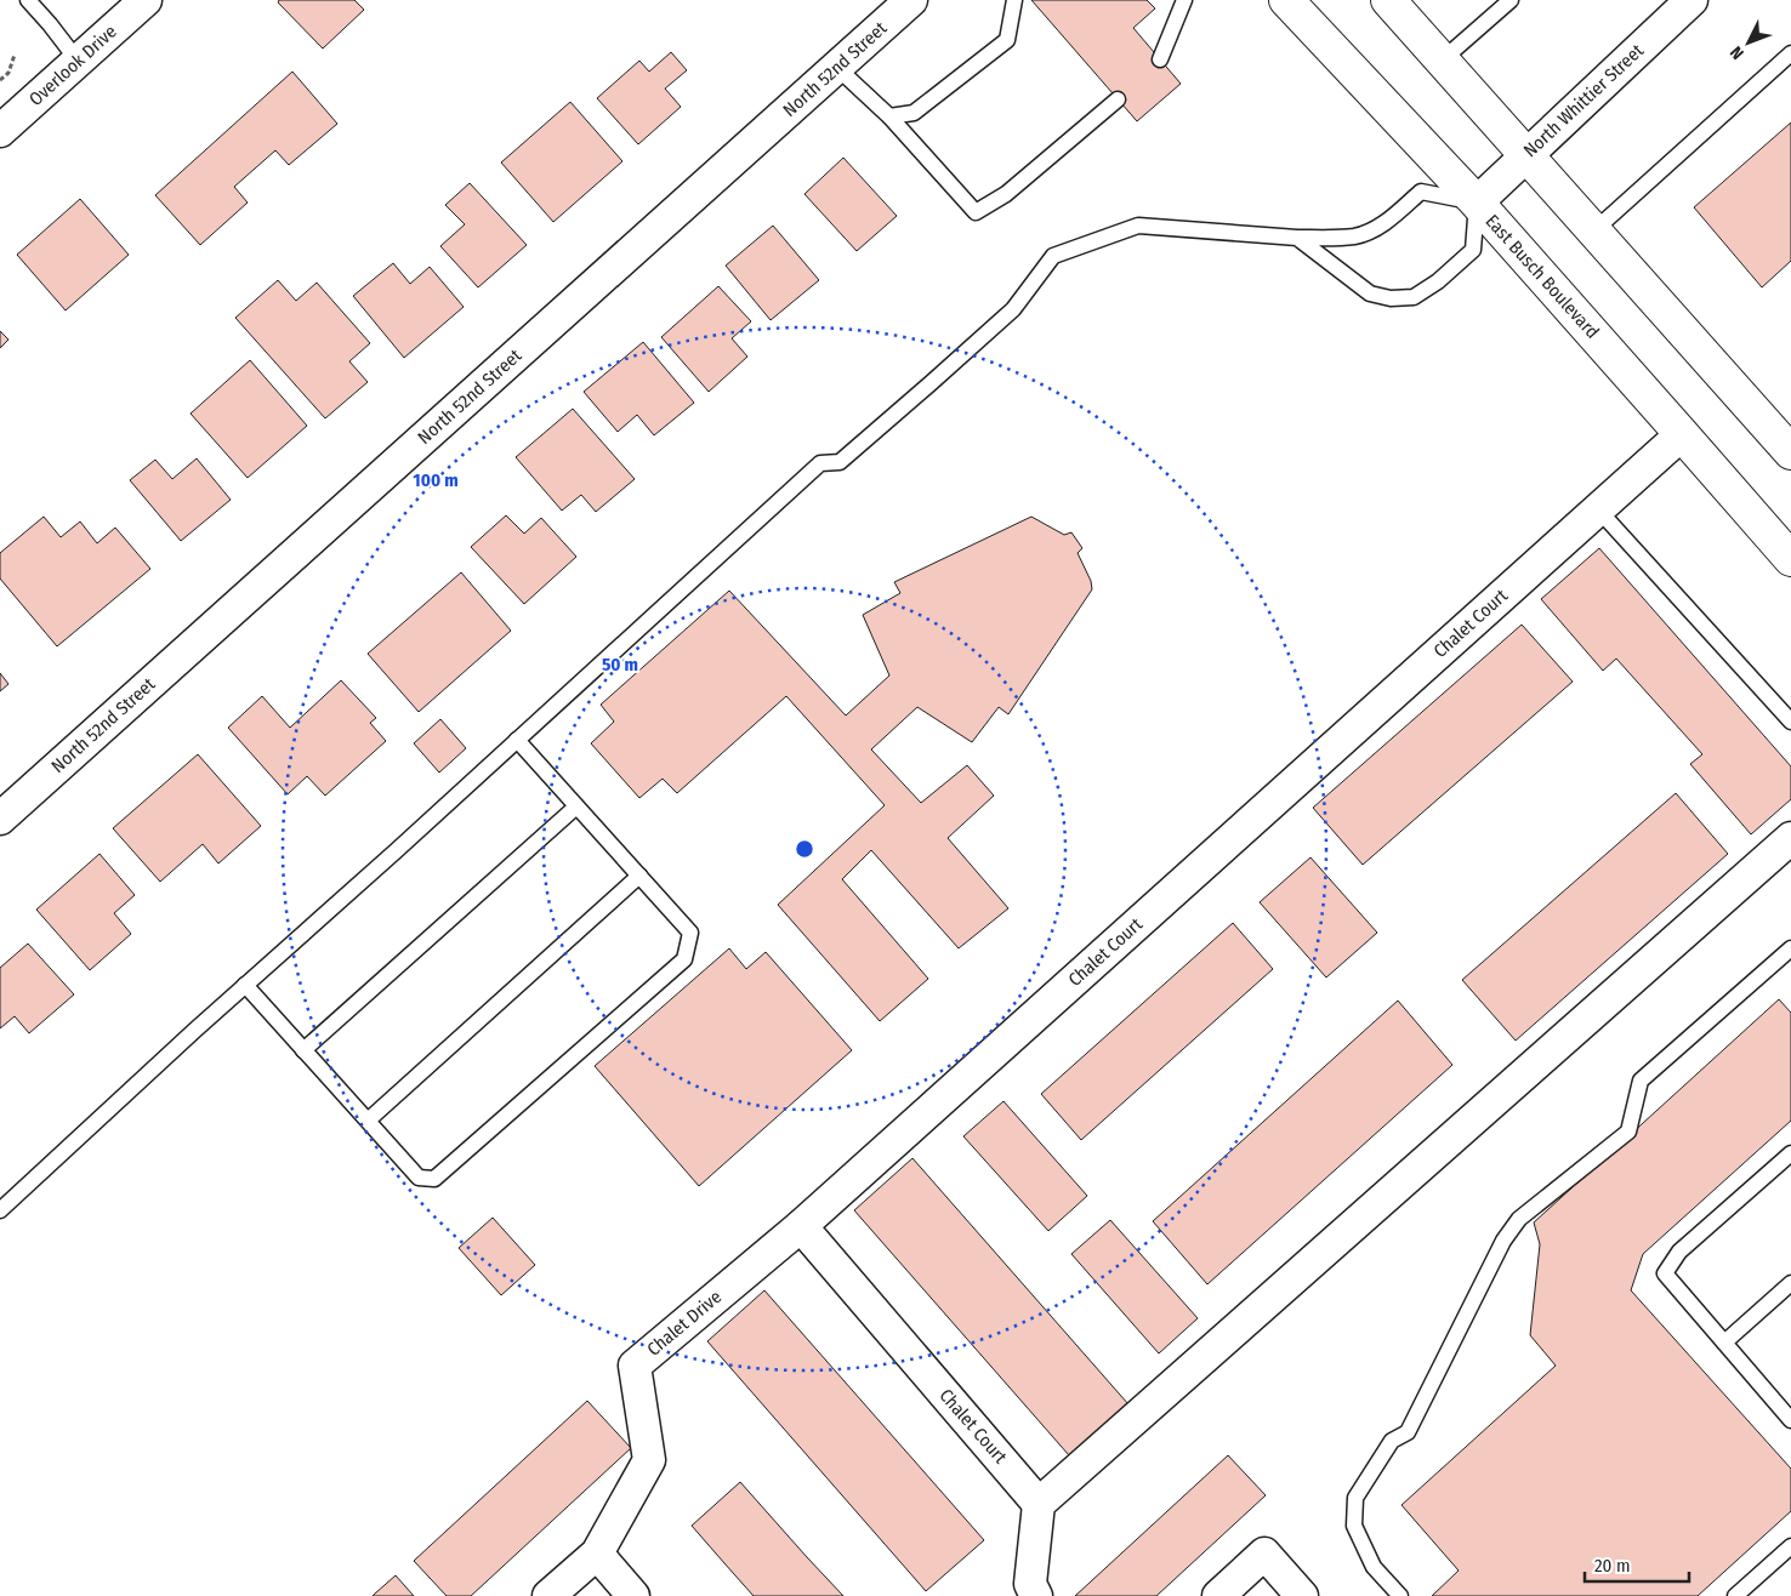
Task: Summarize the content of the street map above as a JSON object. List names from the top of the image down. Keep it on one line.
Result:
{"streets":{"main road":["East Busch Boulevard"],"street":["Overlook Drive","North 52nd Street","North Whittier Street","Chalet Court","Chalet Drive"]},"crossings":[["North Whittier Street","East Busch Boulevard"],["East Busch Boulevard","Chalet Court"],["Chalet Court","Chalet Drive"]],"scale_bar":"20 m","north":"bottom left","rings":["100 m","50 m"]}
